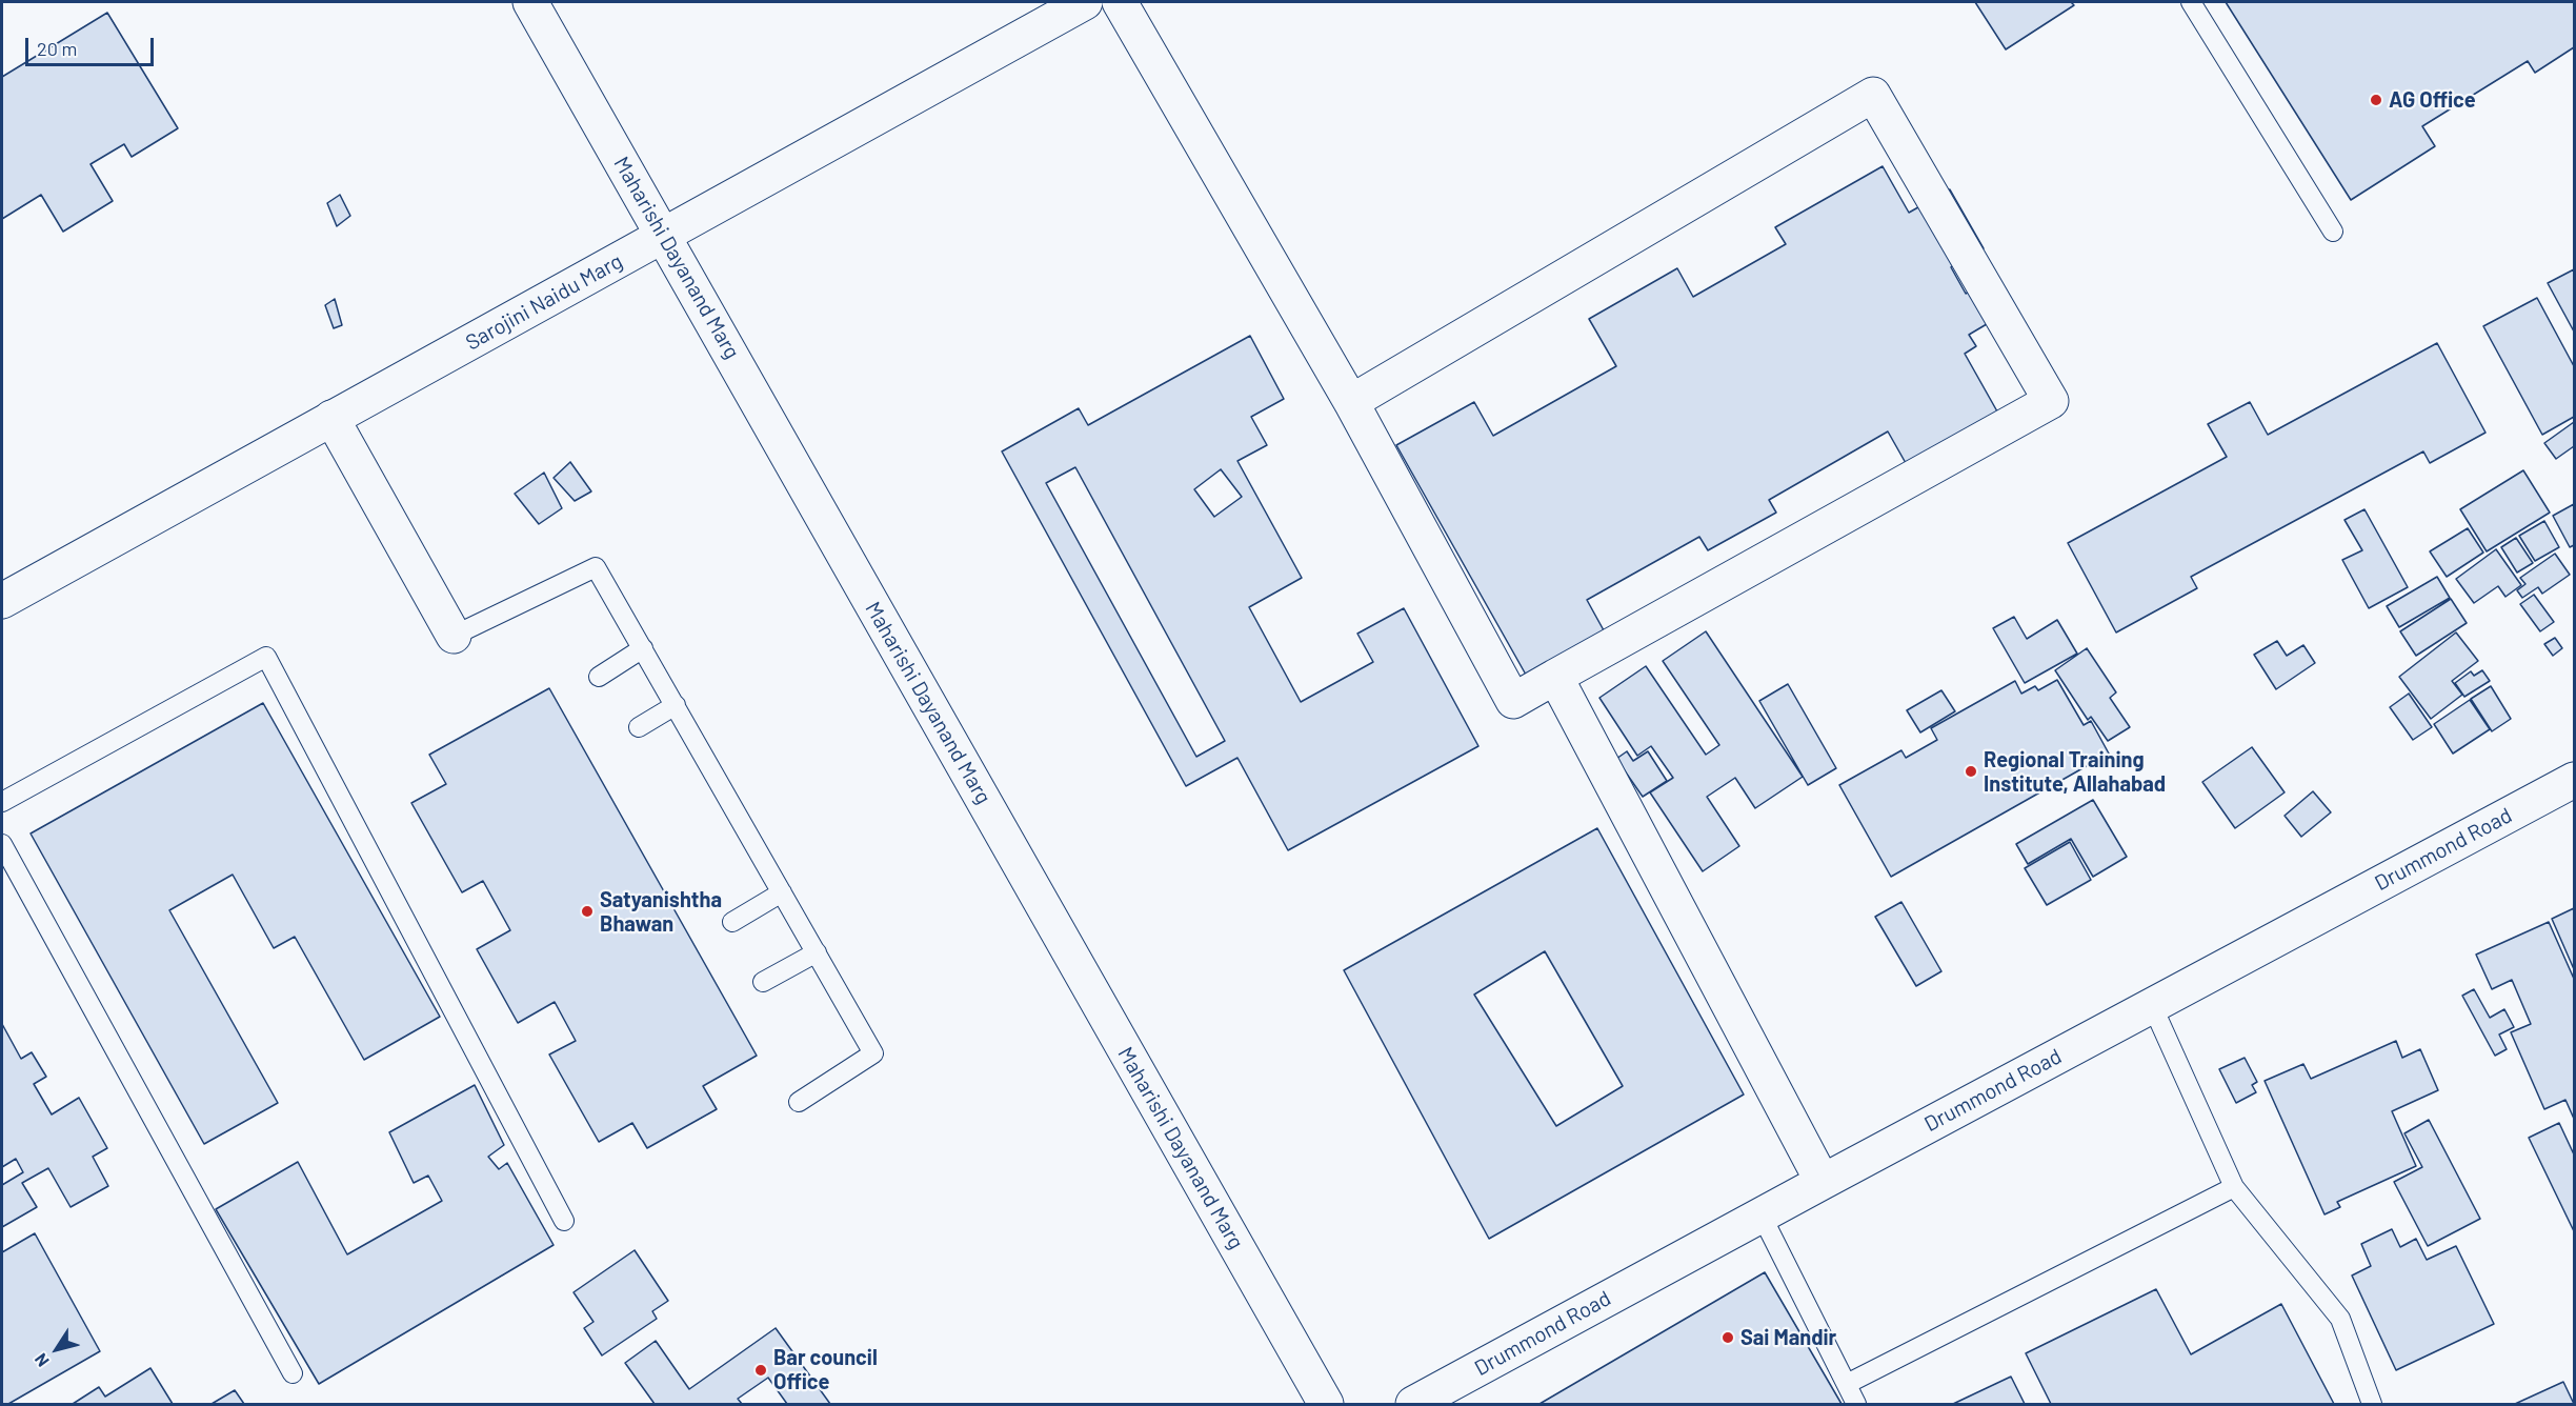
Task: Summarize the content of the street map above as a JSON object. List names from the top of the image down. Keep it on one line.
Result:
{"streets":{"street":["Maharishi Dayanand Marg","Sarojini Naidu Marg","Drummond Road"]},"crossings":[["Maharishi Dayanand Marg","Sarojini Naidu Marg"]],"places":["AG Office","Regional Training Institute, Allahabad","Satyanishtha Bhawan","Sai Mandir","Bar council Office"],"scale_bar":"20 m","north":"bottom left"}
